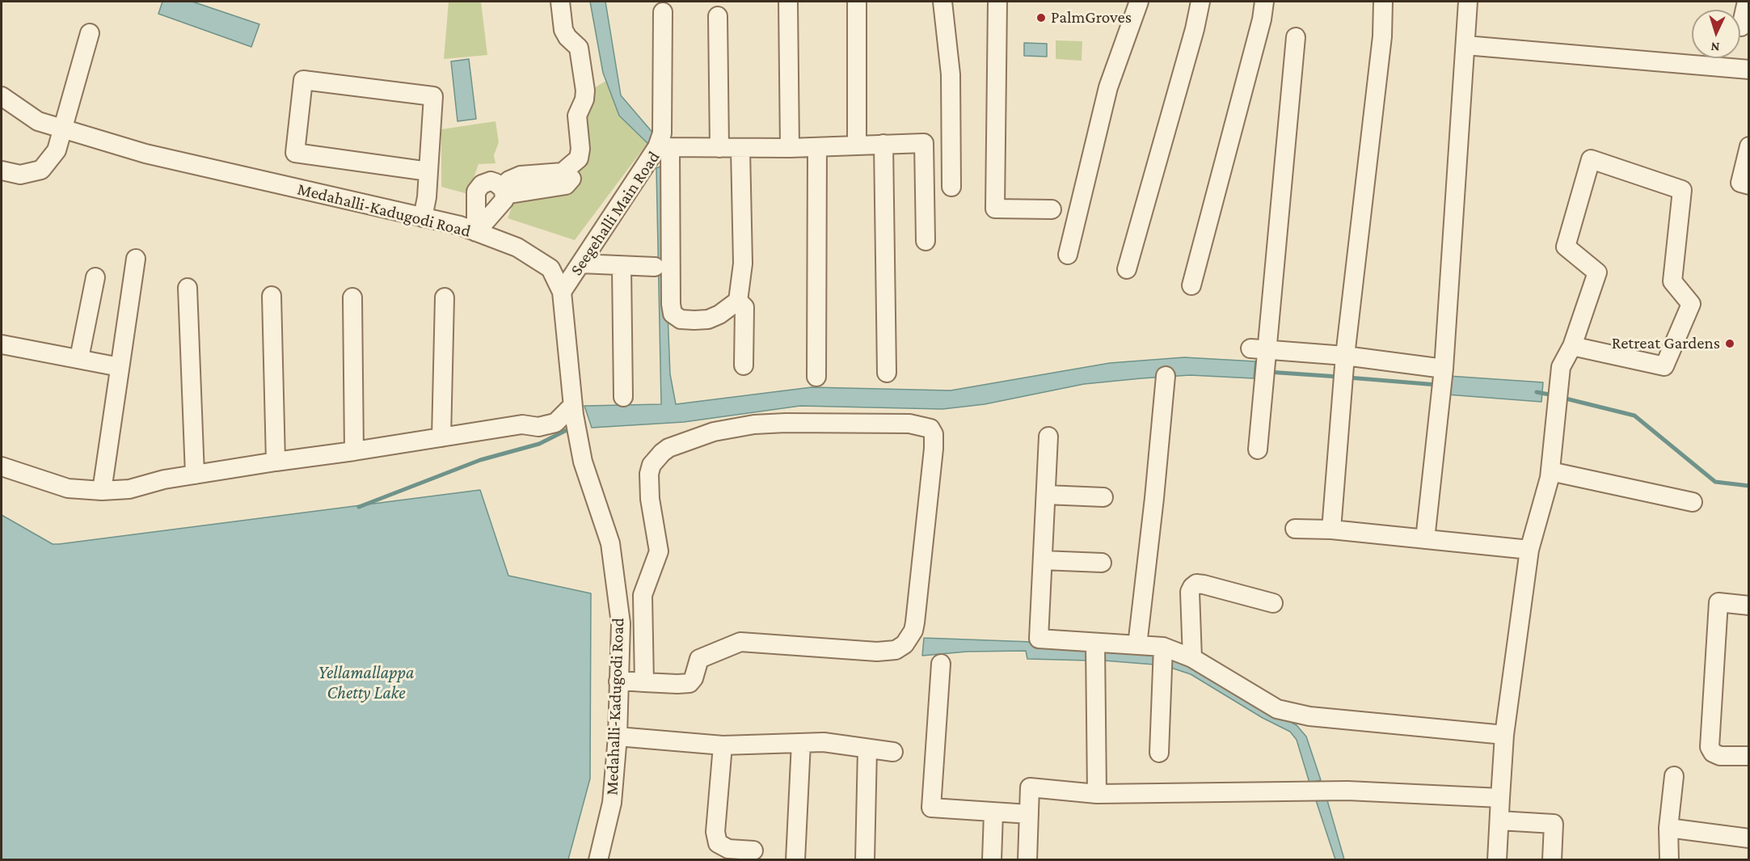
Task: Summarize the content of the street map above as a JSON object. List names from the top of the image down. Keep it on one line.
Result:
{"streets":{"street":["Medahalli-Kadugodi Road","Seegehalli Main Road"]},"crossings":[["Medahalli-Kadugodi Road","Seegehalli Main Road"]],"water":["Yellamallappa Chetty Lake"],"places":["PalmGroves","Retreat Gardens"],"north":"bottom"}
